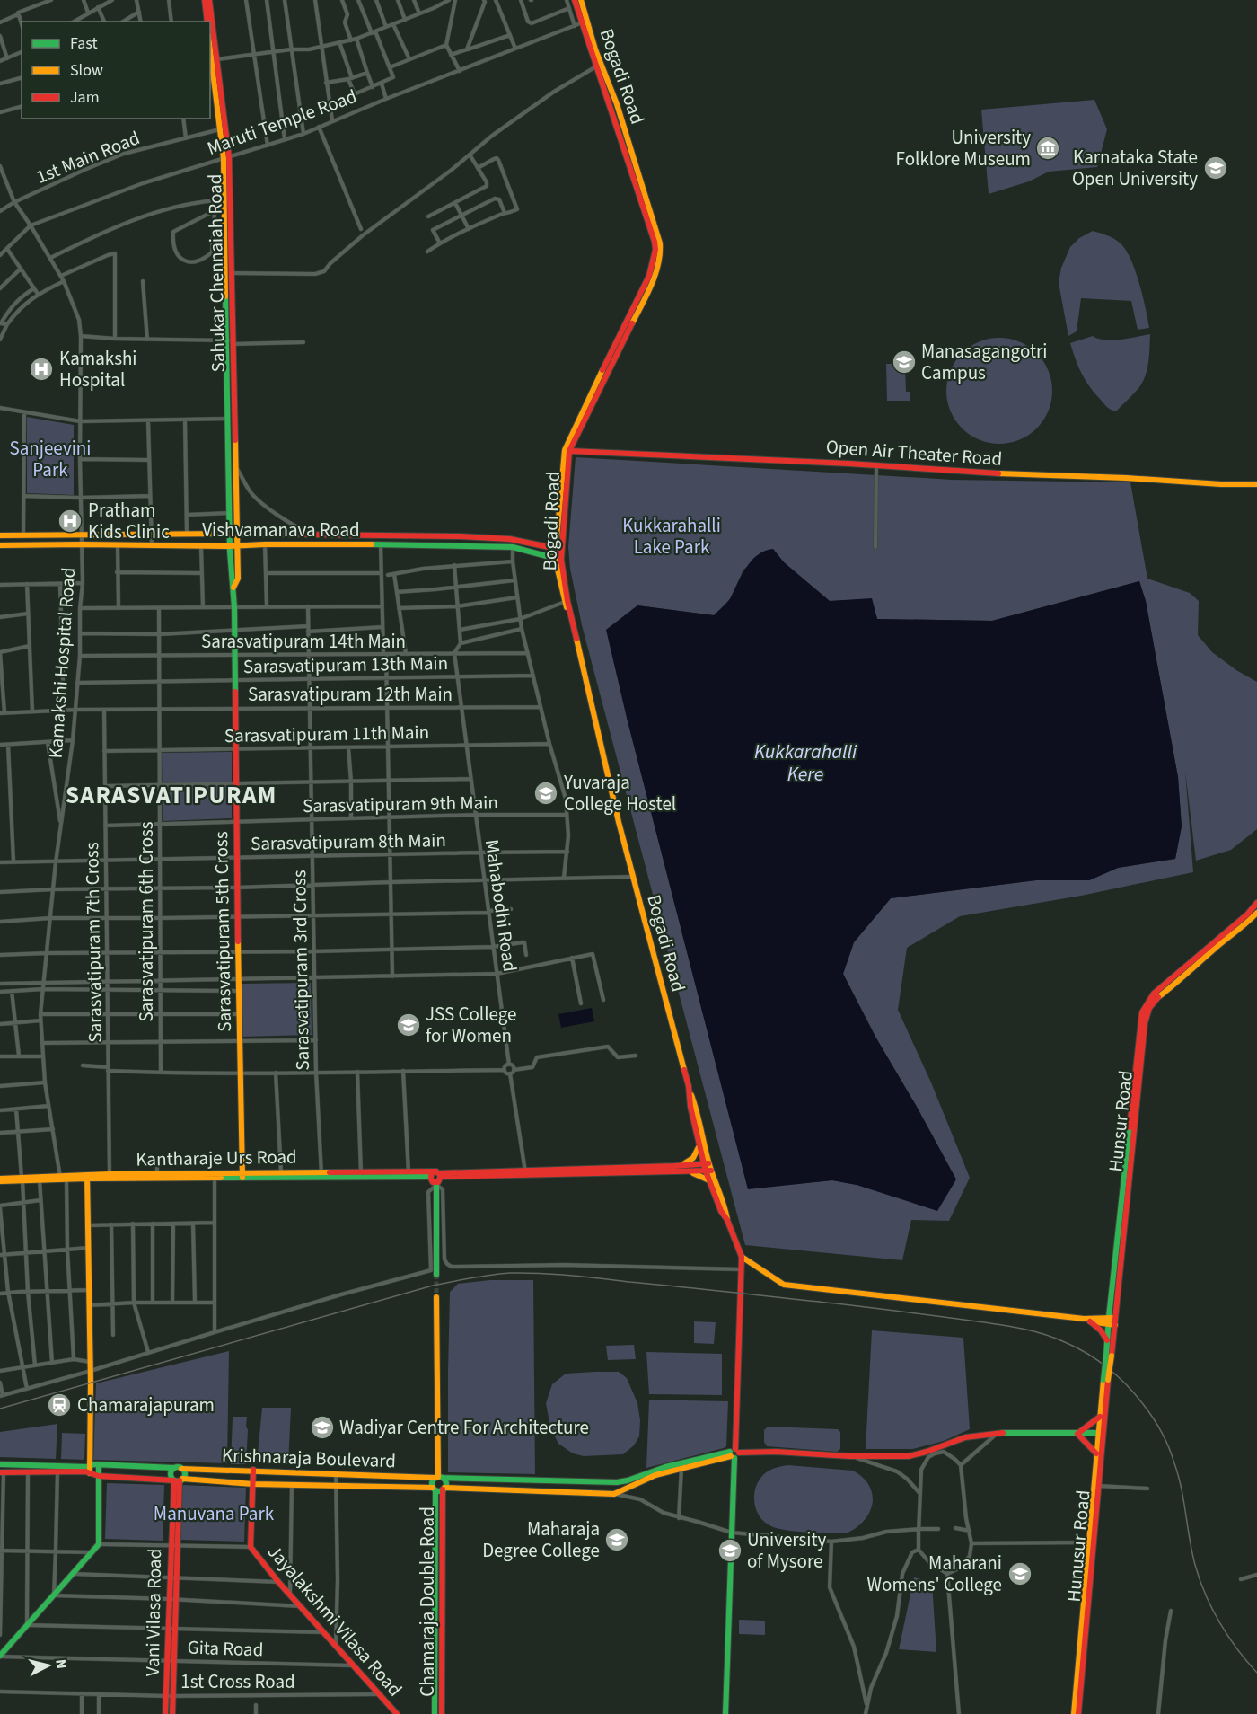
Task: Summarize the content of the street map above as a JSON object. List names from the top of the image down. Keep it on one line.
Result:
{"streets":{"main road":["Bogadi Road","Sahukar Chennaiah Road","Open Air Theater Road","Vishvamanava Road","Sarasvatipuram 5th Cross","Hunsur Road","Kantharaje Urs Road","Krishnaraja Boulevard","Hunusur Road","Chamaraja Double Road","Vani Vilasa Road","Jayalakshmi Vilasa Road"],"street":["Maruti Temple Road","1st Main Road","Sarasvatipuram 14th Main","Kamakshi Hospital Road","Sarasvatipuram 13th Main","Sarasvatipuram 12th Main","Sarasvatipuram 11th Main","Sarasvatipuram 9th Main","Sarasvatipuram 8th Main","Mahabodhi Road","Sarasvatipuram 6th Cross","Sarasvatipuram 7th Cross","Sarasvatipuram 3rd Cross","Gita Road","1st Cross Road"]},"crossings":[["Bogadi Road","Maruti Temple Road"],["Bogadi Road","Open Air Theater Road"],["Bogadi Road","Vishvamanava Road"],["Maruti Temple Road","Sahukar Chennaiah Road"],["Maruti Temple Road","Kamakshi Hospital Road"],["1st Main Road","Sahukar Chennaiah Road"],["1st Main Road","Kamakshi Hospital Road"],["Sahukar Chennaiah Road","Vishvamanava Road"],["Sahukar Chennaiah Road","Sarasvatipuram 5th Cross"],["Vishvamanava Road","Kamakshi Hospital Road"],["Vishvamanava Road","Sarasvatipuram 5th Cross"],["Sarasvatipuram 14th Main","Kamakshi Hospital Road"],["Sarasvatipuram 14th Main","Mahabodhi Road"],["Sarasvatipuram 14th Main","Sarasvatipuram 6th Cross"],["Sarasvatipuram 14th Main","Sarasvatipuram 5th Cross"],["Sarasvatipuram 14th Main","Sarasvatipuram 3rd Cross"],["Kamakshi Hospital Road","Sarasvatipuram 13th Main"],["Kamakshi Hospital Road","Sarasvatipuram 12th Main"],["Kamakshi Hospital Road","Sarasvatipuram 8th Main"],["Kamakshi Hospital Road","Kantharaje Urs Road"],["Sarasvatipuram 13th Main","Mahabodhi Road"],["Sarasvatipuram 13th Main","Sarasvatipuram 6th Cross"],["Sarasvatipuram 13th Main","Sarasvatipuram 5th Cross"],["Sarasvatipuram 13th Main","Sarasvatipuram 3rd Cross"],["Sarasvatipuram 12th Main","Mahabodhi Road"],["Sarasvatipuram 12th Main","Sarasvatipuram 6th Cross"],["Sarasvatipuram 12th Main","Sarasvatipuram 5th Cross"],["Sarasvatipuram 12th Main","Sarasvatipuram 7th Cross"],["Sarasvatipuram 12th Main","Sarasvatipuram 3rd Cross"],["Sarasvatipuram 11th Main","Mahabodhi Road"],["Sarasvatipuram 11th Main","Sarasvatipuram 6th Cross"],["Sarasvatipuram 11th Main","Sarasvatipuram 5th Cross"],["Sarasvatipuram 11th Main","Sarasvatipuram 7th Cross"],["Sarasvatipuram 11th Main","Sarasvatipuram 3rd Cross"],["Sarasvatipuram 9th Main","Mahabodhi Road"],["Sarasvatipuram 9th Main","Sarasvatipuram 6th Cross"],["Sarasvatipuram 9th Main","Sarasvatipuram 5th Cross"],["Sarasvatipuram 9th Main","Sarasvatipuram 7th Cross"],["Sarasvatipuram 9th Main","Sarasvatipuram 3rd Cross"],["Sarasvatipuram 8th Main","Mahabodhi Road"],["Sarasvatipuram 8th Main","Sarasvatipuram 6th Cross"],["Sarasvatipuram 8th Main","Sarasvatipuram 5th Cross"],["Sarasvatipuram 8th Main","Sarasvatipuram 7th Cross"],["Sarasvatipuram 8th Main","Sarasvatipuram 3rd Cross"],["Sarasvatipuram 5th Cross","Kantharaje Urs Road"],["Sarasvatipuram 7th Cross","Kantharaje Urs Road"],["Sarasvatipuram 3rd Cross","Kantharaje Urs Road"],["Hunsur Road","Hunusur Road"],["Krishnaraja Boulevard","Chamaraja Double Road"],["Krishnaraja Boulevard","Vani Vilasa Road"],["Vani Vilasa Road","Gita Road"],["Vani Vilasa Road","1st Cross Road"],["Jayalakshmi Vilasa Road","Gita Road"],["Jayalakshmi Vilasa Road","1st Cross Road"]],"districts":["SARASVATIPURAM"],"water":["Kukkarahalli Kere"],"parks":["Sanjeevini Park","Kukkarahalli Lake Park","Manuvana Park"],"places":{"museum":["University Folklore Museum"],"school or university":["Karnataka State Open University","Manasagangotri Campus","Yuvaraja College Hostel","JSS College for Women","Wadiyar Centre For Architecture","Maharaja Degree College","University of Mysore","Maharani Womens' College"],"hospital":["Kamakshi Hospital","Pratham Kids Clinic"],"station":["Chamarajapuram"]},"legend":["Fast","Slow","Jam"],"north":"right"}
